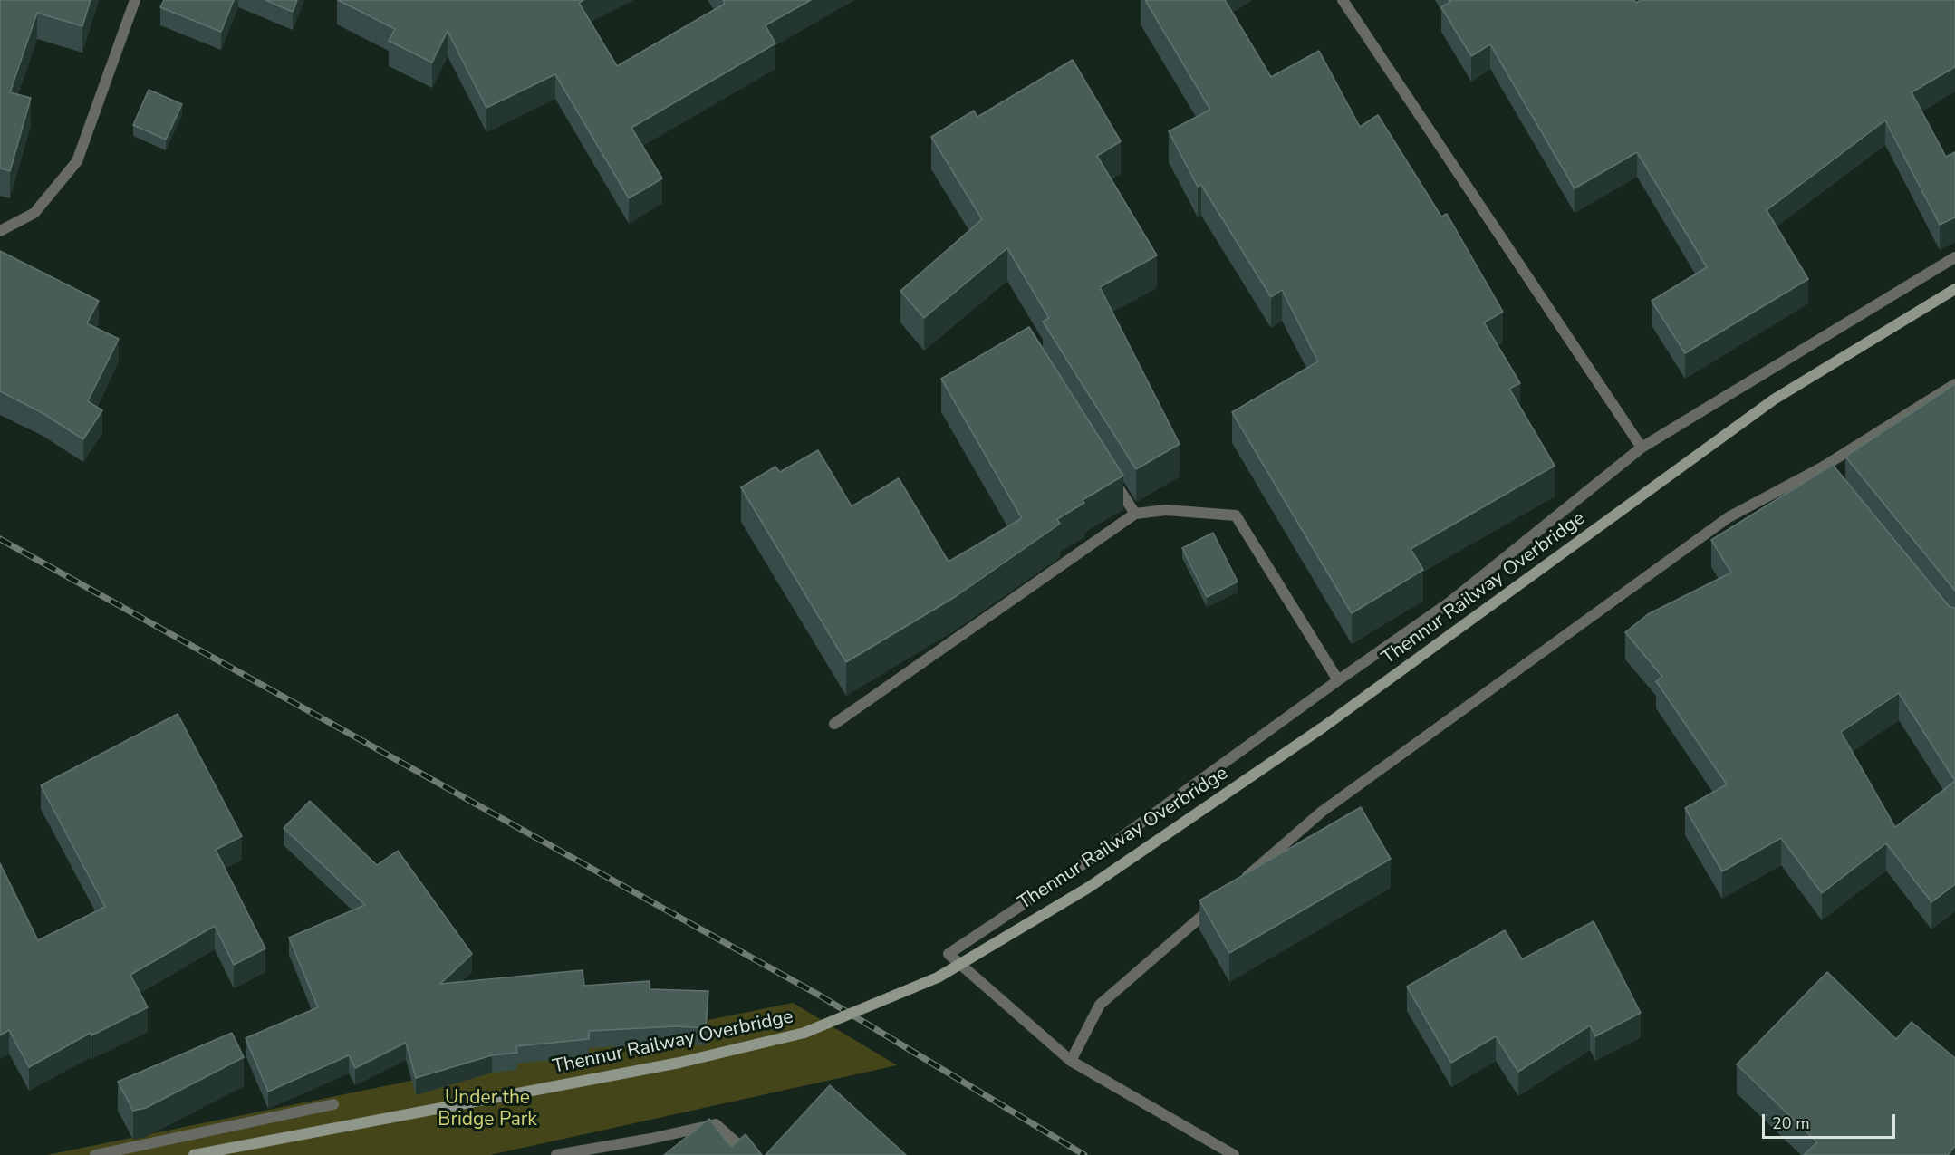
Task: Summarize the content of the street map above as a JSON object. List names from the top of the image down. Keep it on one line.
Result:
{"streets":{"main road":["Thennur Railway Overbridge"]},"parks":["Under the Bridge Park"],"scale_bar":"20 m"}
